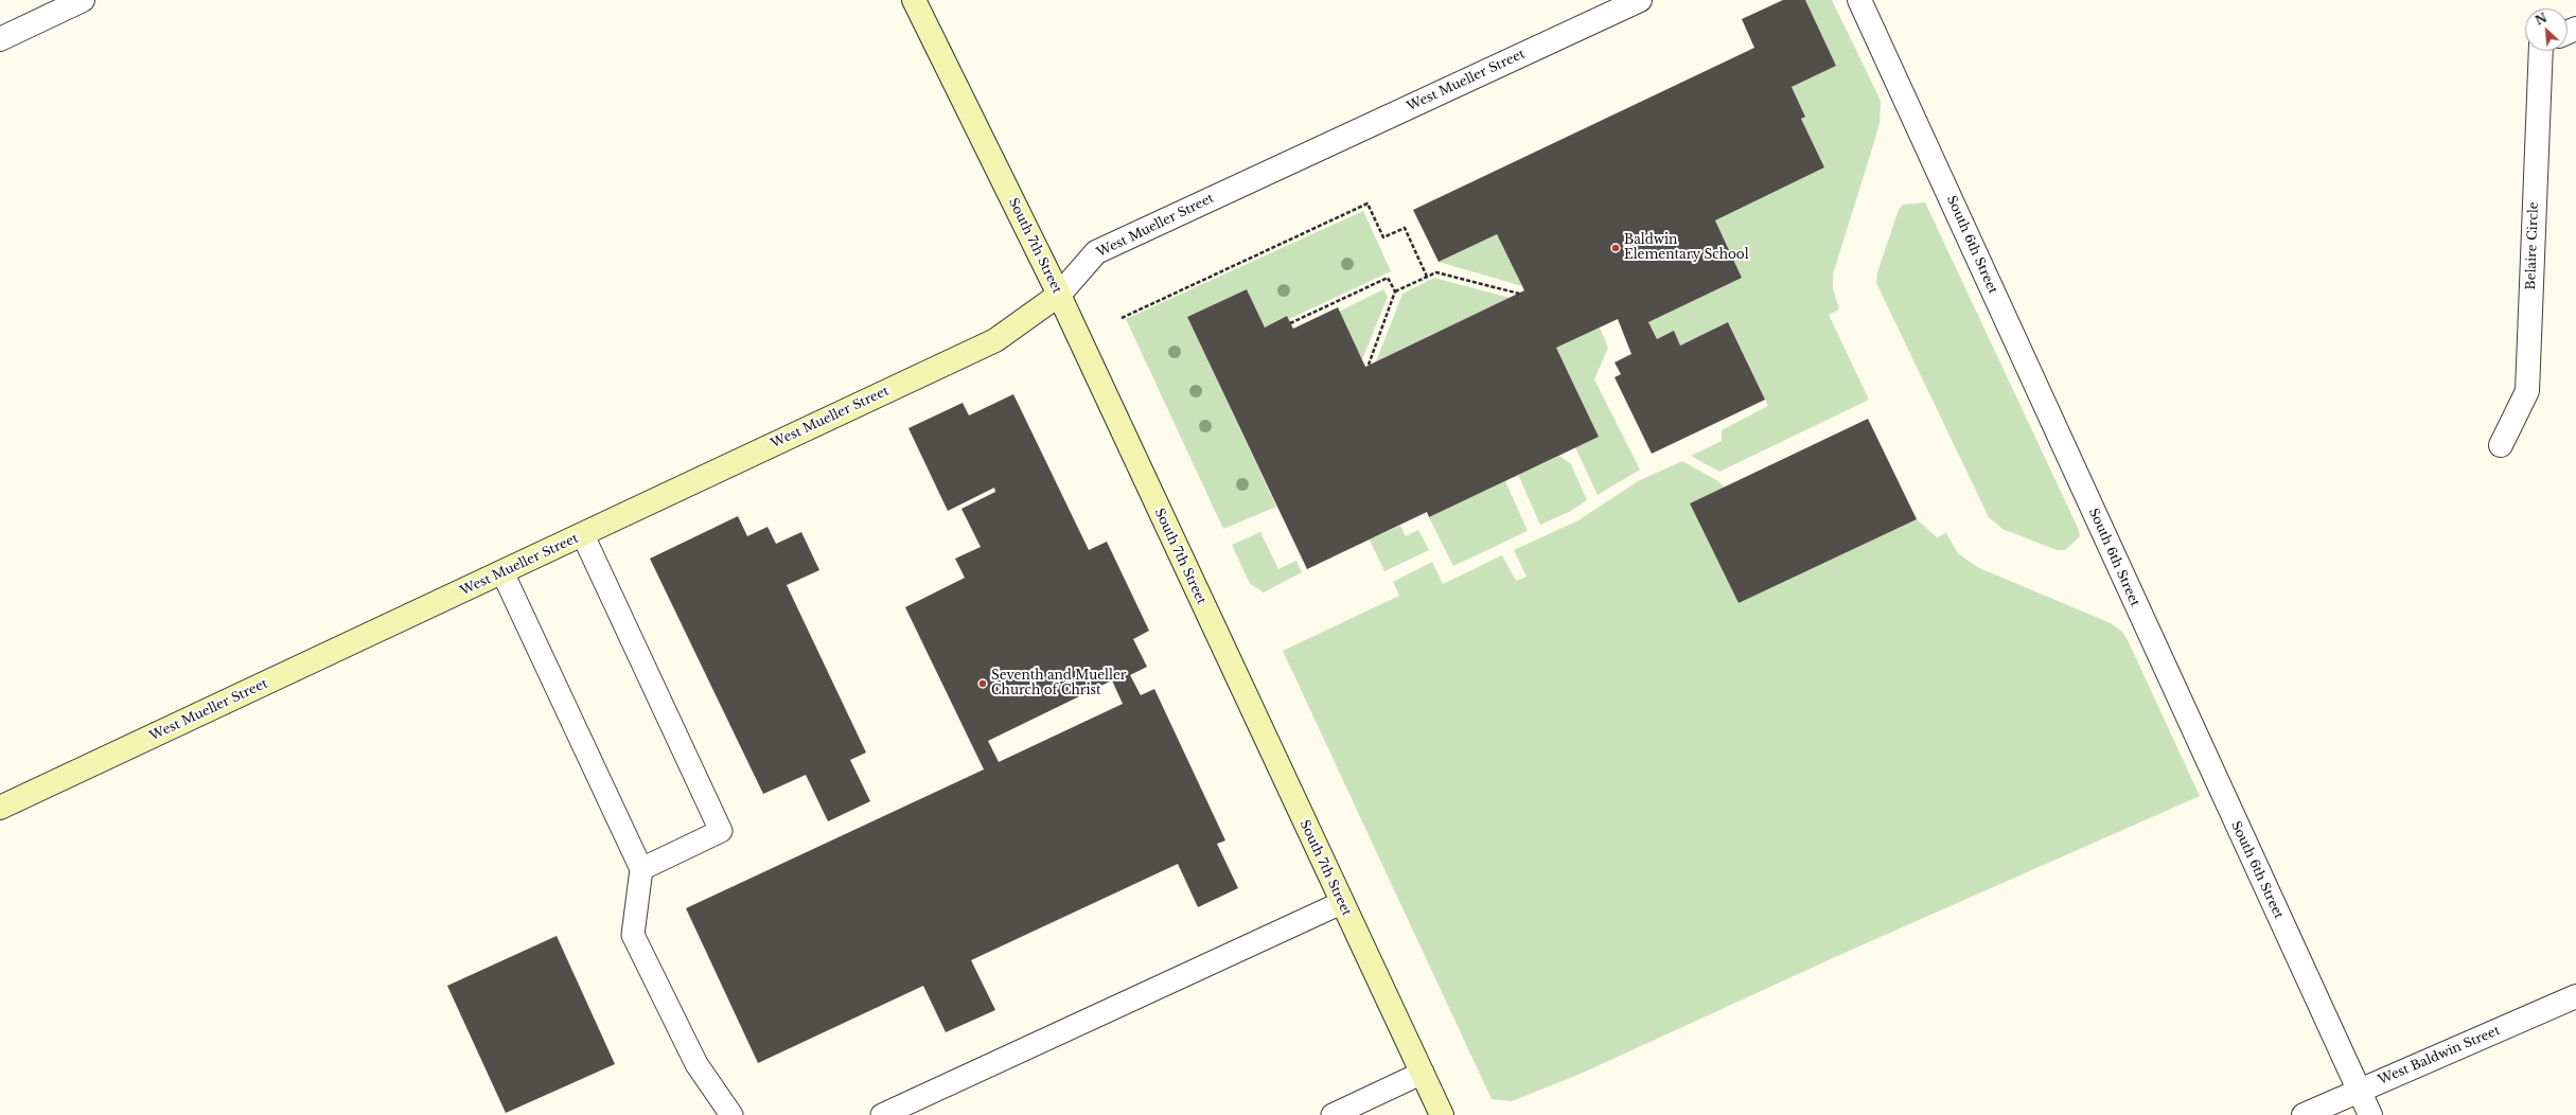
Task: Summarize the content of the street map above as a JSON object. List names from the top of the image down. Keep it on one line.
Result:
{"streets":{"street":["West Mueller Street","South 6th Street","South 7th Street","Belaire Circle","West Baldwin Street"]},"crossings":[["West Mueller Street","South 7th Street"],["South 6th Street","West Baldwin Street"]],"places":["Baldwin Elementary School","Seventh and Mueller Church of Christ"],"north":"top left"}
